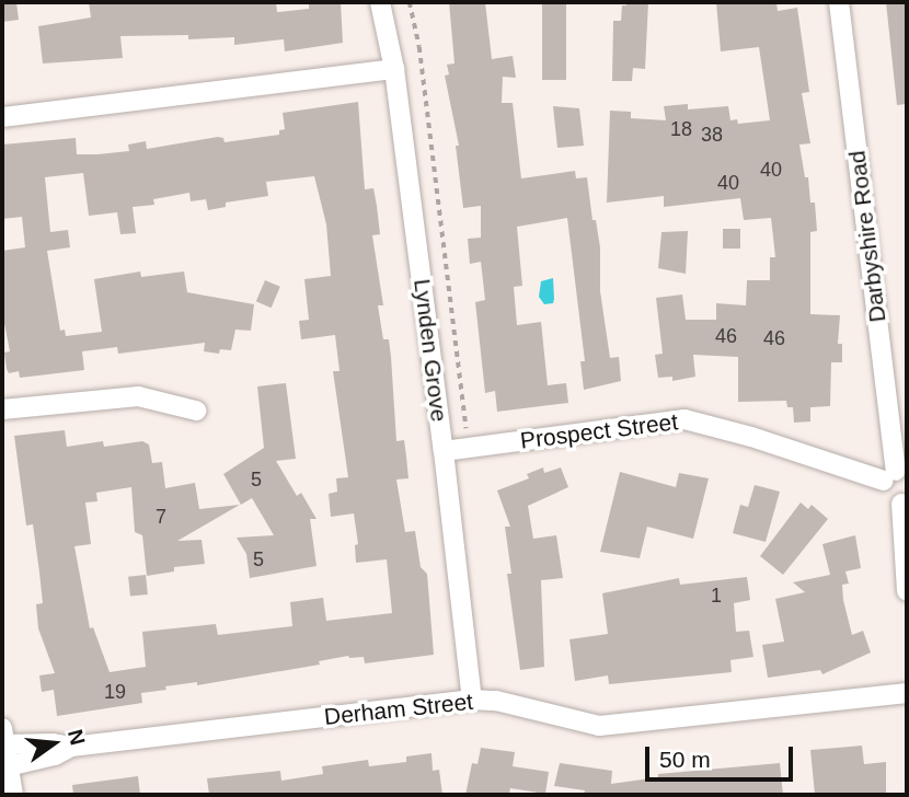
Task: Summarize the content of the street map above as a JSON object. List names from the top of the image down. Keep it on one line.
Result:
{"streets":{"street":["Darbyshire Road","Lynden Grove","Prospect Street","Derham Street"]},"crossings":[["Darbyshire Road","Prospect Street"],["Lynden Grove","Prospect Street"],["Lynden Grove","Derham Street"]],"house_numbers":["18","38","40","40","46","46","5","7","5","1","19"],"scale_bar":"50 m","north":"right"}
